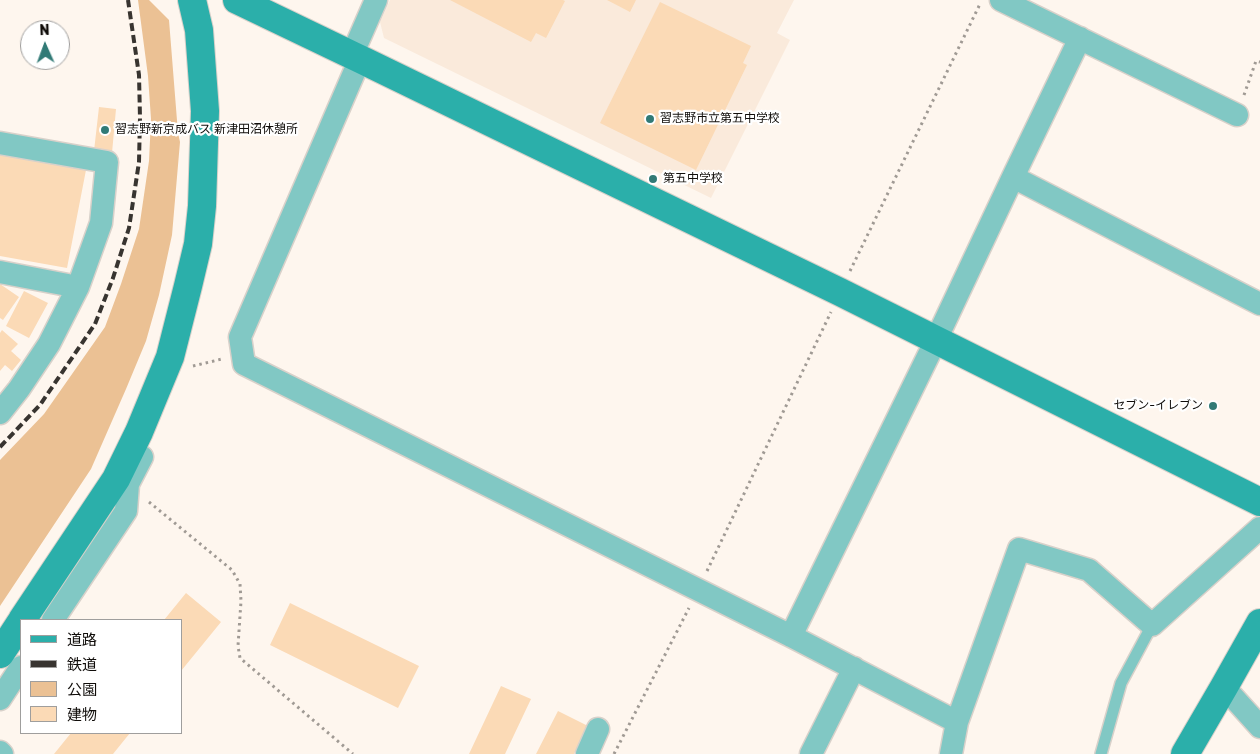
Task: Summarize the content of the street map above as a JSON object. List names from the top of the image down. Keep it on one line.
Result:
{"places":["習志野市立第五中学校","習志野新京成バス 新津田沼休憩所","第五中学校","セブン-イレブン"],"legend":["道路","鉄道","公園","建物"],"north":"top"}
